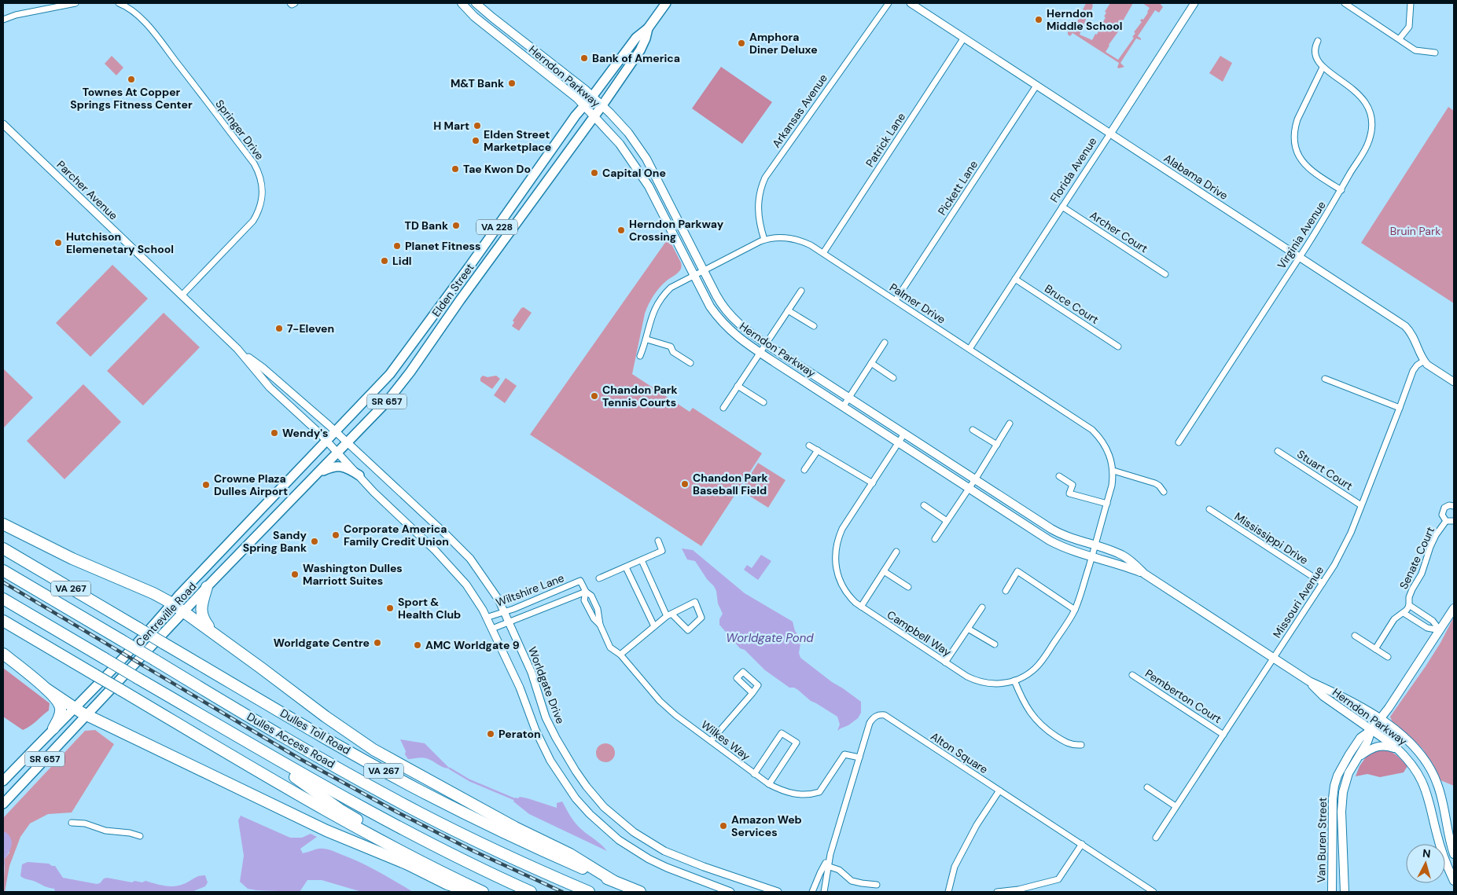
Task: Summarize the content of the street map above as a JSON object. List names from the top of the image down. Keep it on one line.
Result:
{"streets":{"highway":["VA 267","Dulles Toll Road","Dulles Access Road"],"main road":["Herndon Parkway","VA 228","Elden Street","SR 657","Centreville Road","Van Buren Street"],"street":["Arkansas Avenue","Springer Drive","Patrick Lane","Florida Avenue","Alabama Drive","Pickett Lane","Parcher Avenue","Archer Court","Virginia Avenue","Palmer Drive","Bruce Court","Stuart Court","Mississippi Drive","Senate Court","Wiltshire Lane","Missouri Avenue","Campbell Way","Worldgate Drive","Pemberton Court","Wilkes Way","Alton Square"]},"crossings":[["Herndon Parkway","Elden Street"],["Herndon Parkway","Palmer Drive"],["Herndon Parkway","Missouri Avenue"],["Herndon Parkway","Campbell Way"],["Herndon Parkway","Van Buren Street"],["Arkansas Avenue","Palmer Drive"],["Springer Drive","Parcher Avenue"],["Patrick Lane","Alabama Drive"],["Patrick Lane","Palmer Drive"],["Florida Avenue","Alabama Drive"],["Florida Avenue","Archer Court"],["Florida Avenue","Palmer Drive"],["Florida Avenue","Bruce Court"],["Alabama Drive","Pickett Lane"],["Alabama Drive","Virginia Avenue"],["Alabama Drive","Missouri Avenue"],["Pickett Lane","Palmer Drive"],["Parcher Avenue","Elden Street"],["Parcher Avenue","Centreville Road"],["Parcher Avenue","Worldgate Drive"],["Elden Street","Centreville Road"],["Elden Street","Worldgate Drive"],["Palmer Drive","Campbell Way"],["Stuart Court","Missouri Avenue"],["Mississippi Drive","Missouri Avenue"],["Senate Court","Van Buren Street"],["Wiltshire Lane","Worldgate Drive"],["Wiltshire Lane","Wilkes Way"],["Missouri Avenue","Pemberton Court"],["Centreville Road","Worldgate Drive"],["Wilkes Way","Alton Square"]],"water":["Worldgate Pond"],"parks":["Bruin Park"],"places":["Herndon Middle School","Amphora Diner Deluxe","Bank of America","Townes At Copper Springs Fitness Center","M&T Bank","H Mart","Elden Street Marketplace","Tae Kwon Do","Capital One","TD Bank","Herndon Parkway Crossing","Hutchison Elemenetary School","Planet Fitness","Lidl","7-Eleven","Chandon Park Tennis Courts","Wendy's","Chandon Park Baseball Field","Crowne Plaza Dulles Airport","Corporate America Family Credit Union","Sandy Spring Bank","Washington Dulles Marriott Suites","Sport & Health Club","Worldgate Centre","AMC Worldgate 9","Peraton","Amazon Web Services"],"north":"top"}
